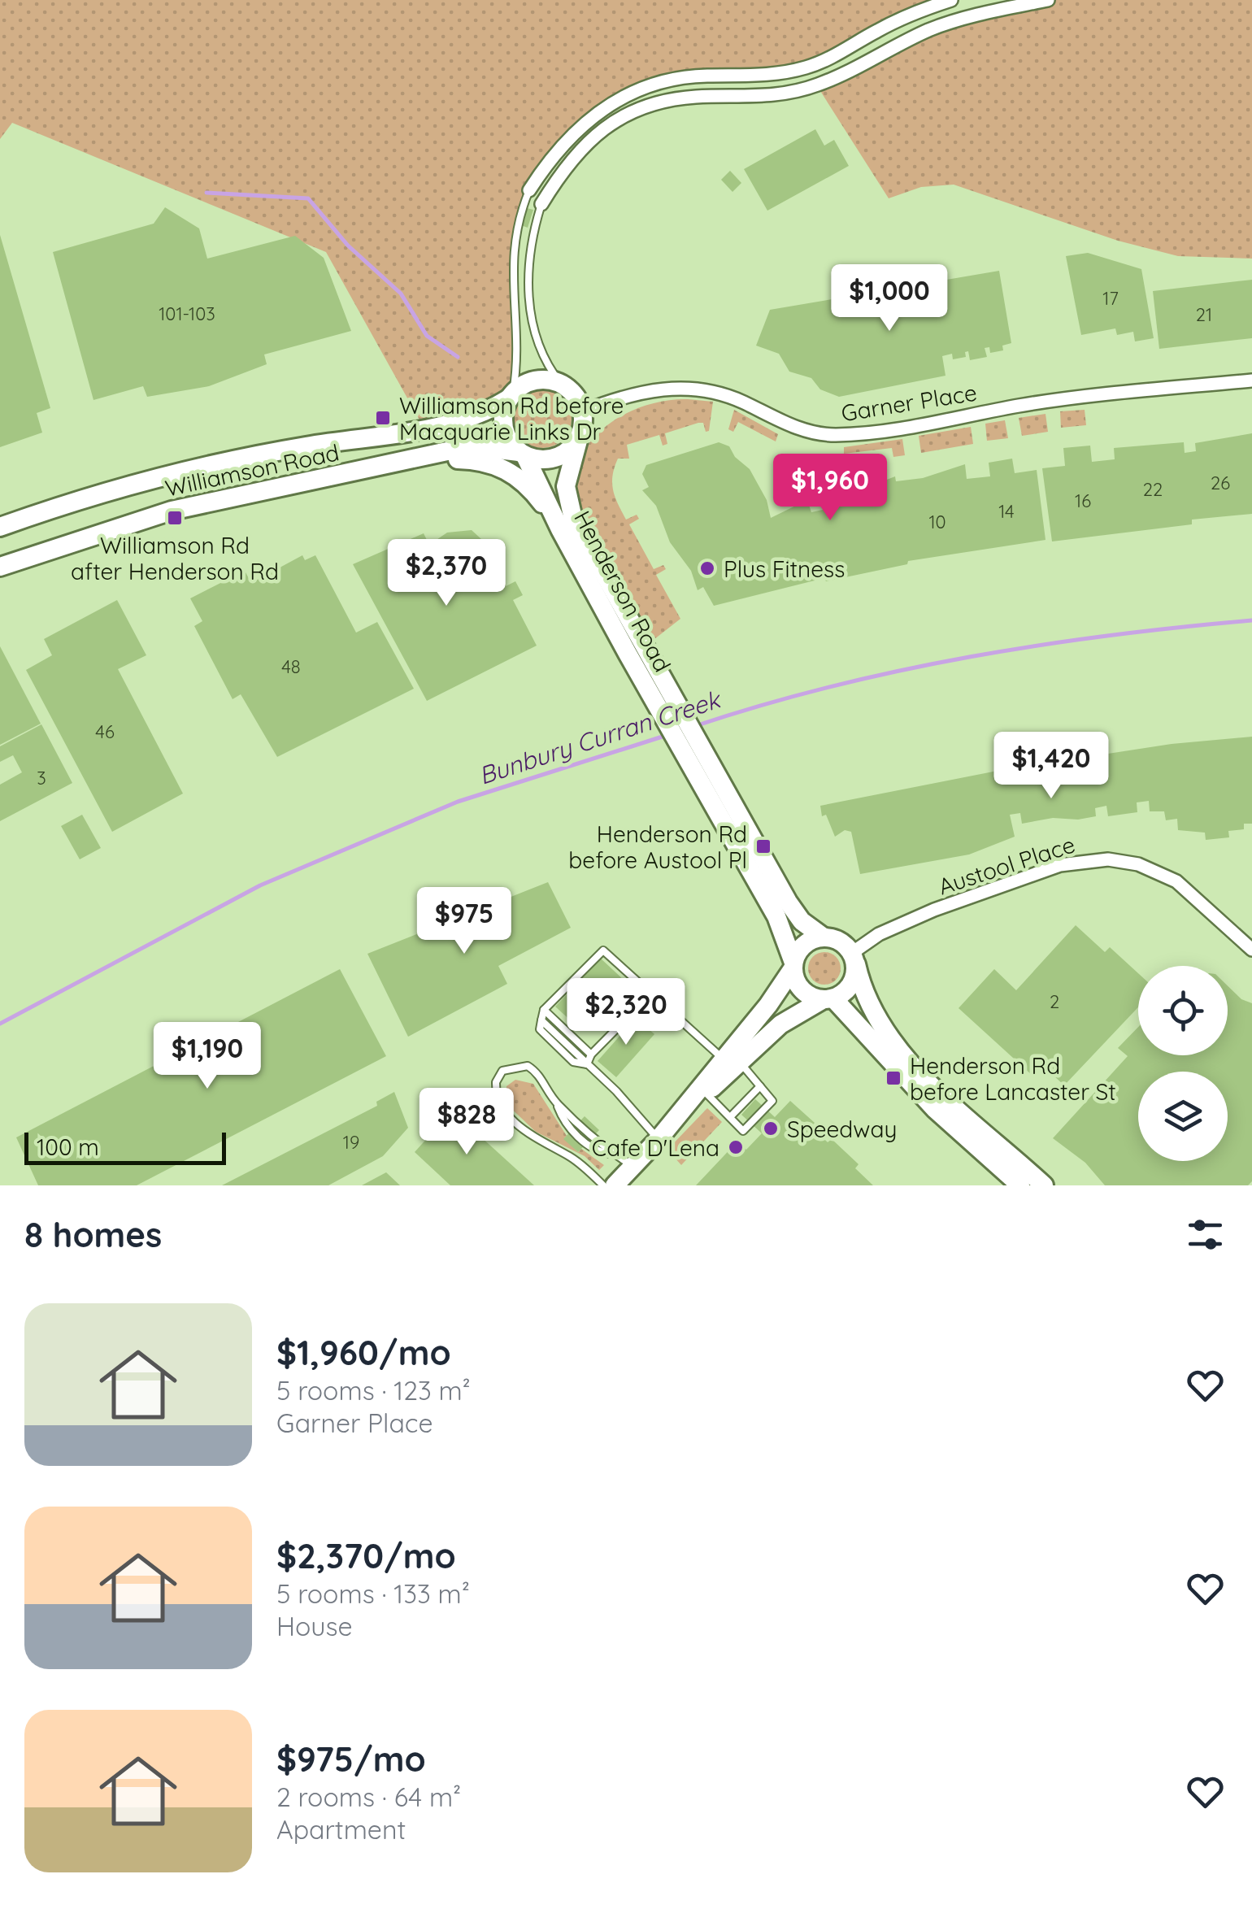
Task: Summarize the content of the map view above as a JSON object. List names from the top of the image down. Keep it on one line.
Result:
{"streets":{"main road":["Williamson Road","Henderson Road"],"street":["Garner Place","Austool Place"]},"crossings":[["Garner Place","Williamson Road"],["Garner Place","Henderson Road"],["Williamson Road","Henderson Road"],["Henderson Road","Austool Place"]],"water":["Bunbury Curran Creek"],"places":{"transit":["Williamson Rd before Macquarie Links Dr","Williamson Rd after Henderson Rd","Henderson Rd before Austool Pl","Henderson Rd before Lancaster St"],"other":["Plus Fitness","Speedway","Cafe D'Lena"]},"house_numbers":["17","101-103","21","26","22","16","14","10","48","46","3","2","19"],"scale_bar":"100 m","page":{"price":["$1,000","$1,960","$2,370","$1,420","$975","$2,320","$1,190","$828"],"scale":"100 m","heading":"8 homes","list":[{"name":"$1,960/mo","note":"5 rooms · 123 m² · Garner Place"},{"name":"$2,370/mo","note":"5 rooms · 133 m² · House"},{"name":"$975/mo","note":"2 rooms · 64 m² · Apartment"}]}}
